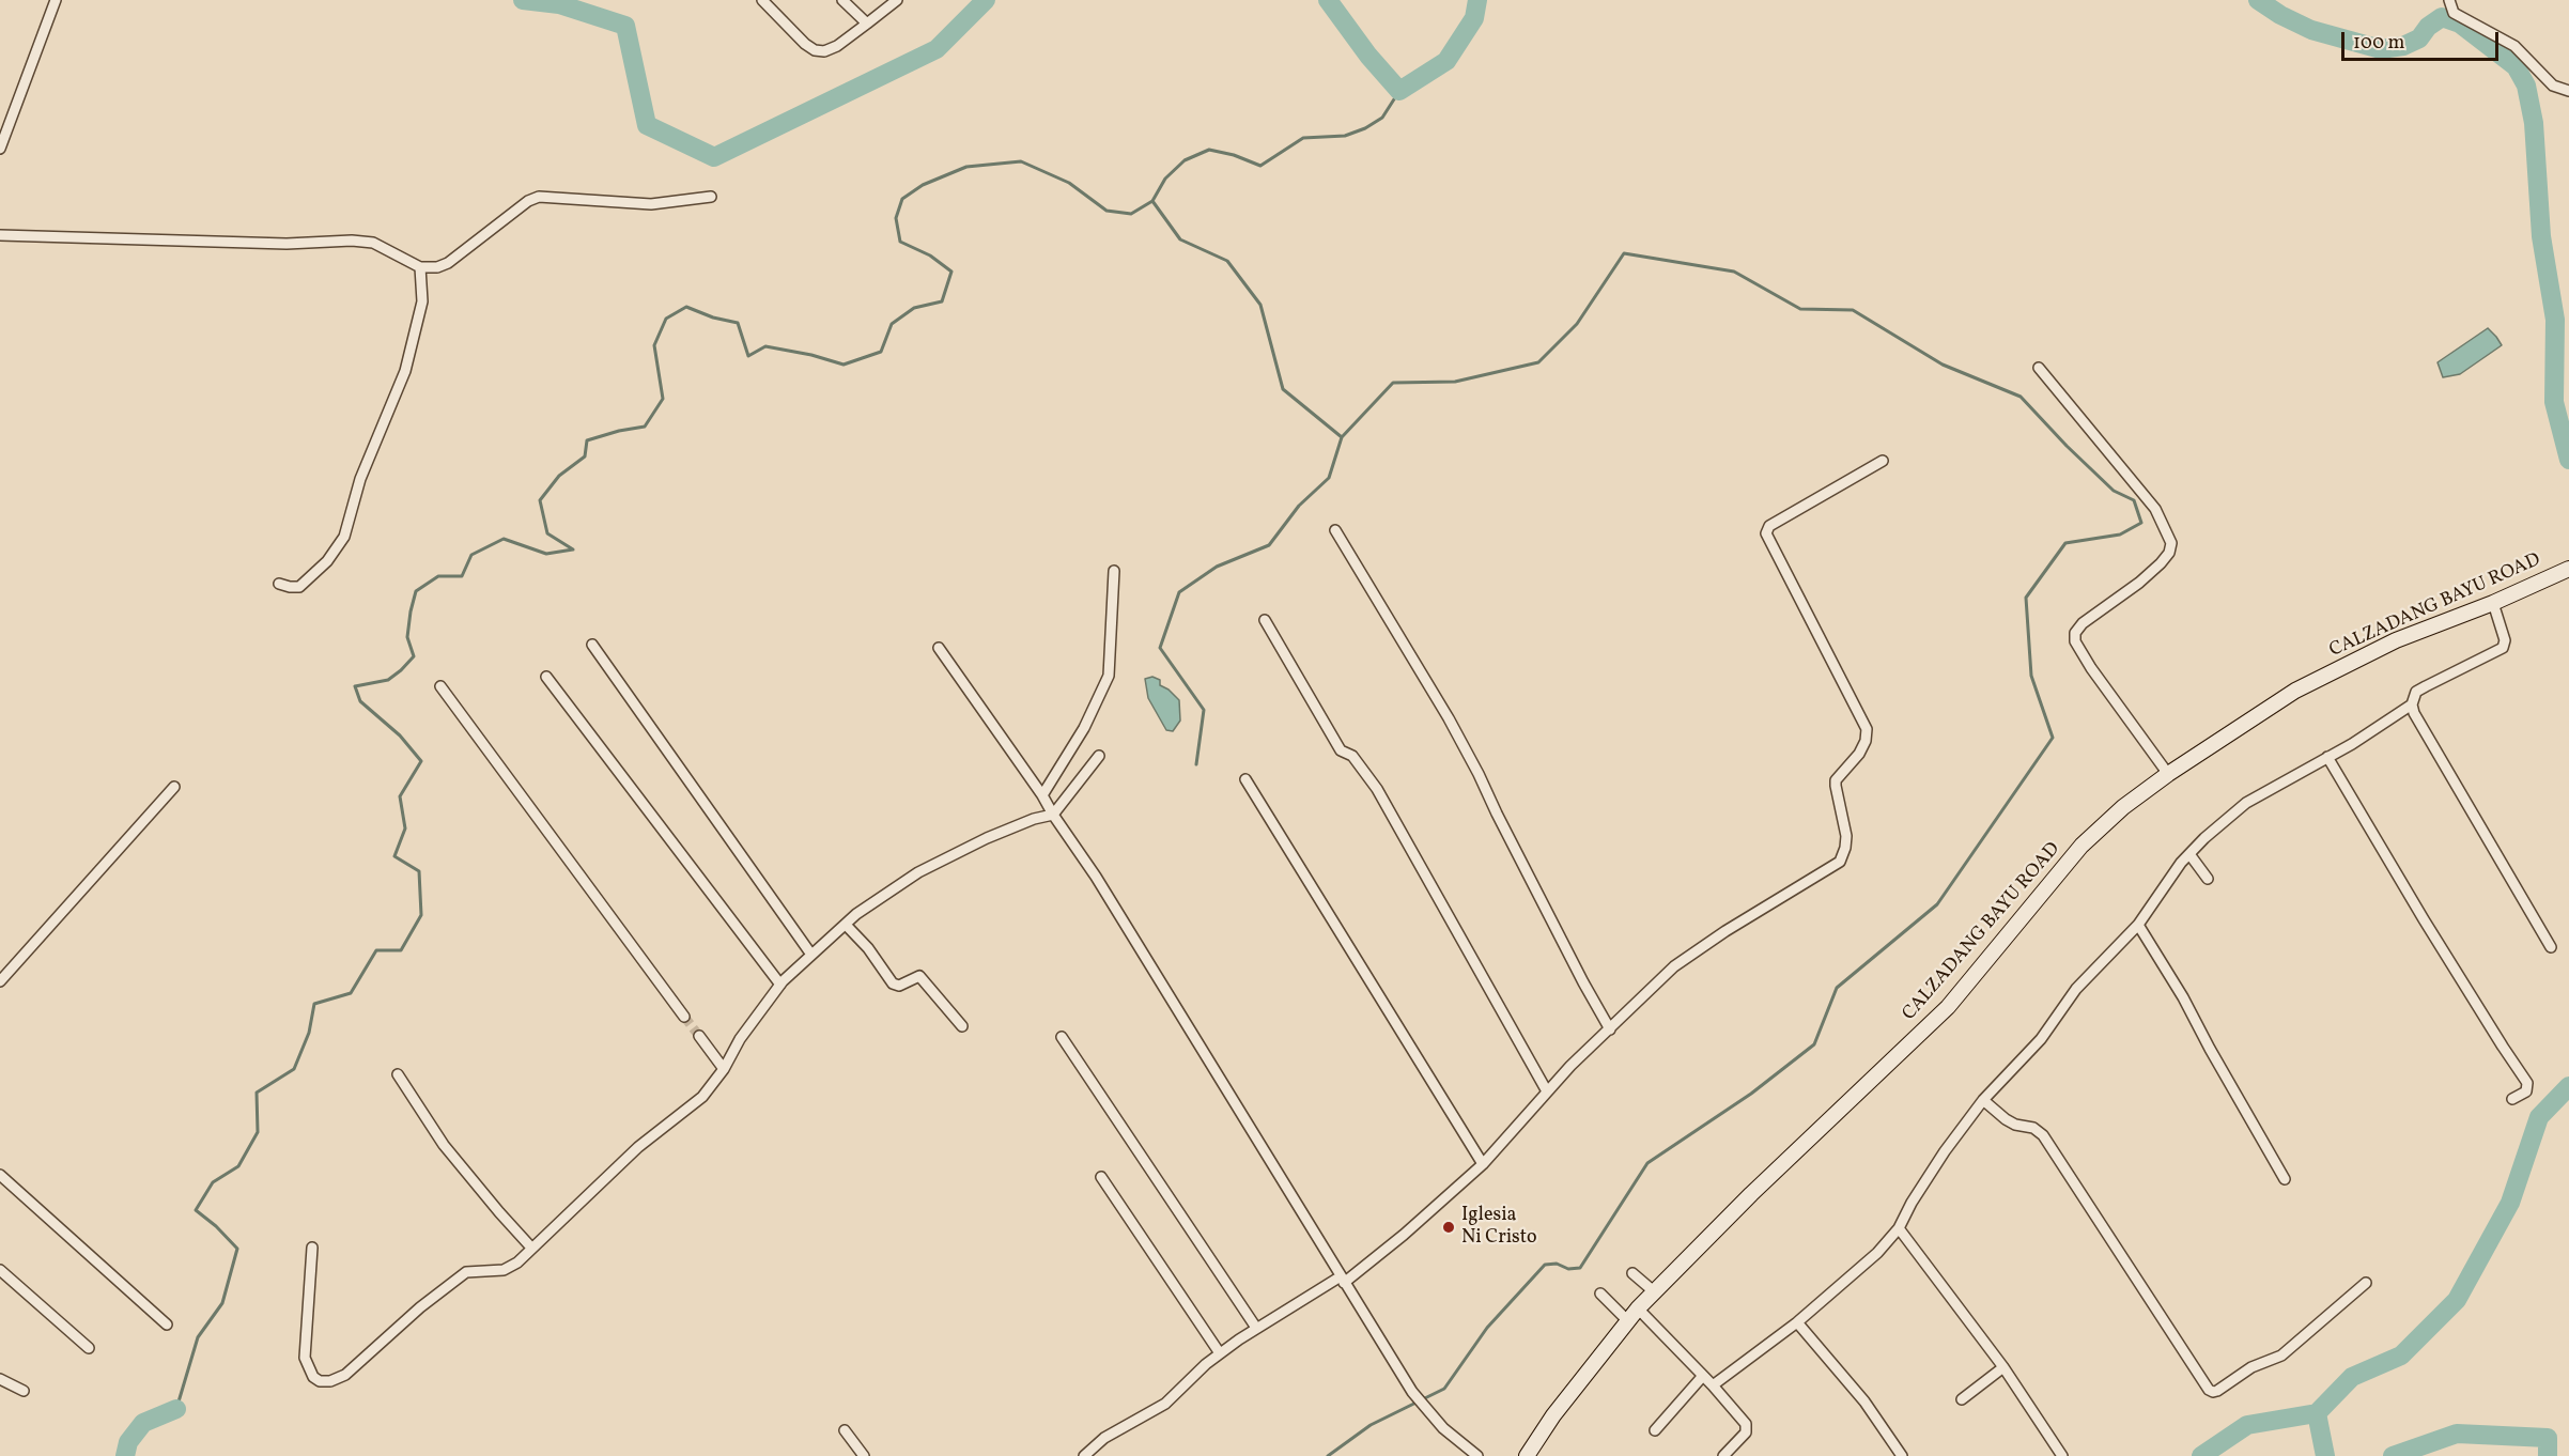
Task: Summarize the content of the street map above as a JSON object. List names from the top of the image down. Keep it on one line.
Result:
{"streets":{"street":["CALZADANG BAYU ROAD"]},"places":["Iglesia Ni Cristo"],"scale_bar":"100 m"}
